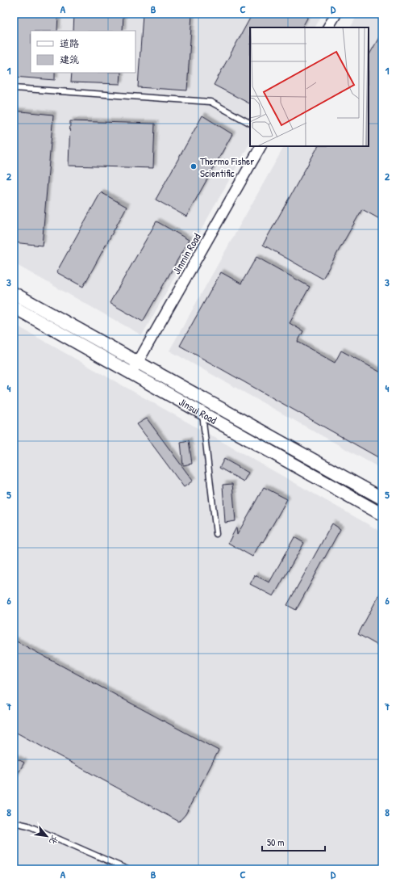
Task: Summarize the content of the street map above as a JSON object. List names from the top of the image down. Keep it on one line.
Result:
{"streets":{"street":["Jinmin Road","Jinsui Road"]},"crossings":[["Jinmin Road","Jinsui Road"]],"places":["Thermo Fisher Scientific"],"legend":["道路","建筑"],"scale_bar":"50 m","north":"bottom right","grid":{"columns":["A","B","C","D"],"rows":["1","2","3","4","5","6","7","8"]}}
